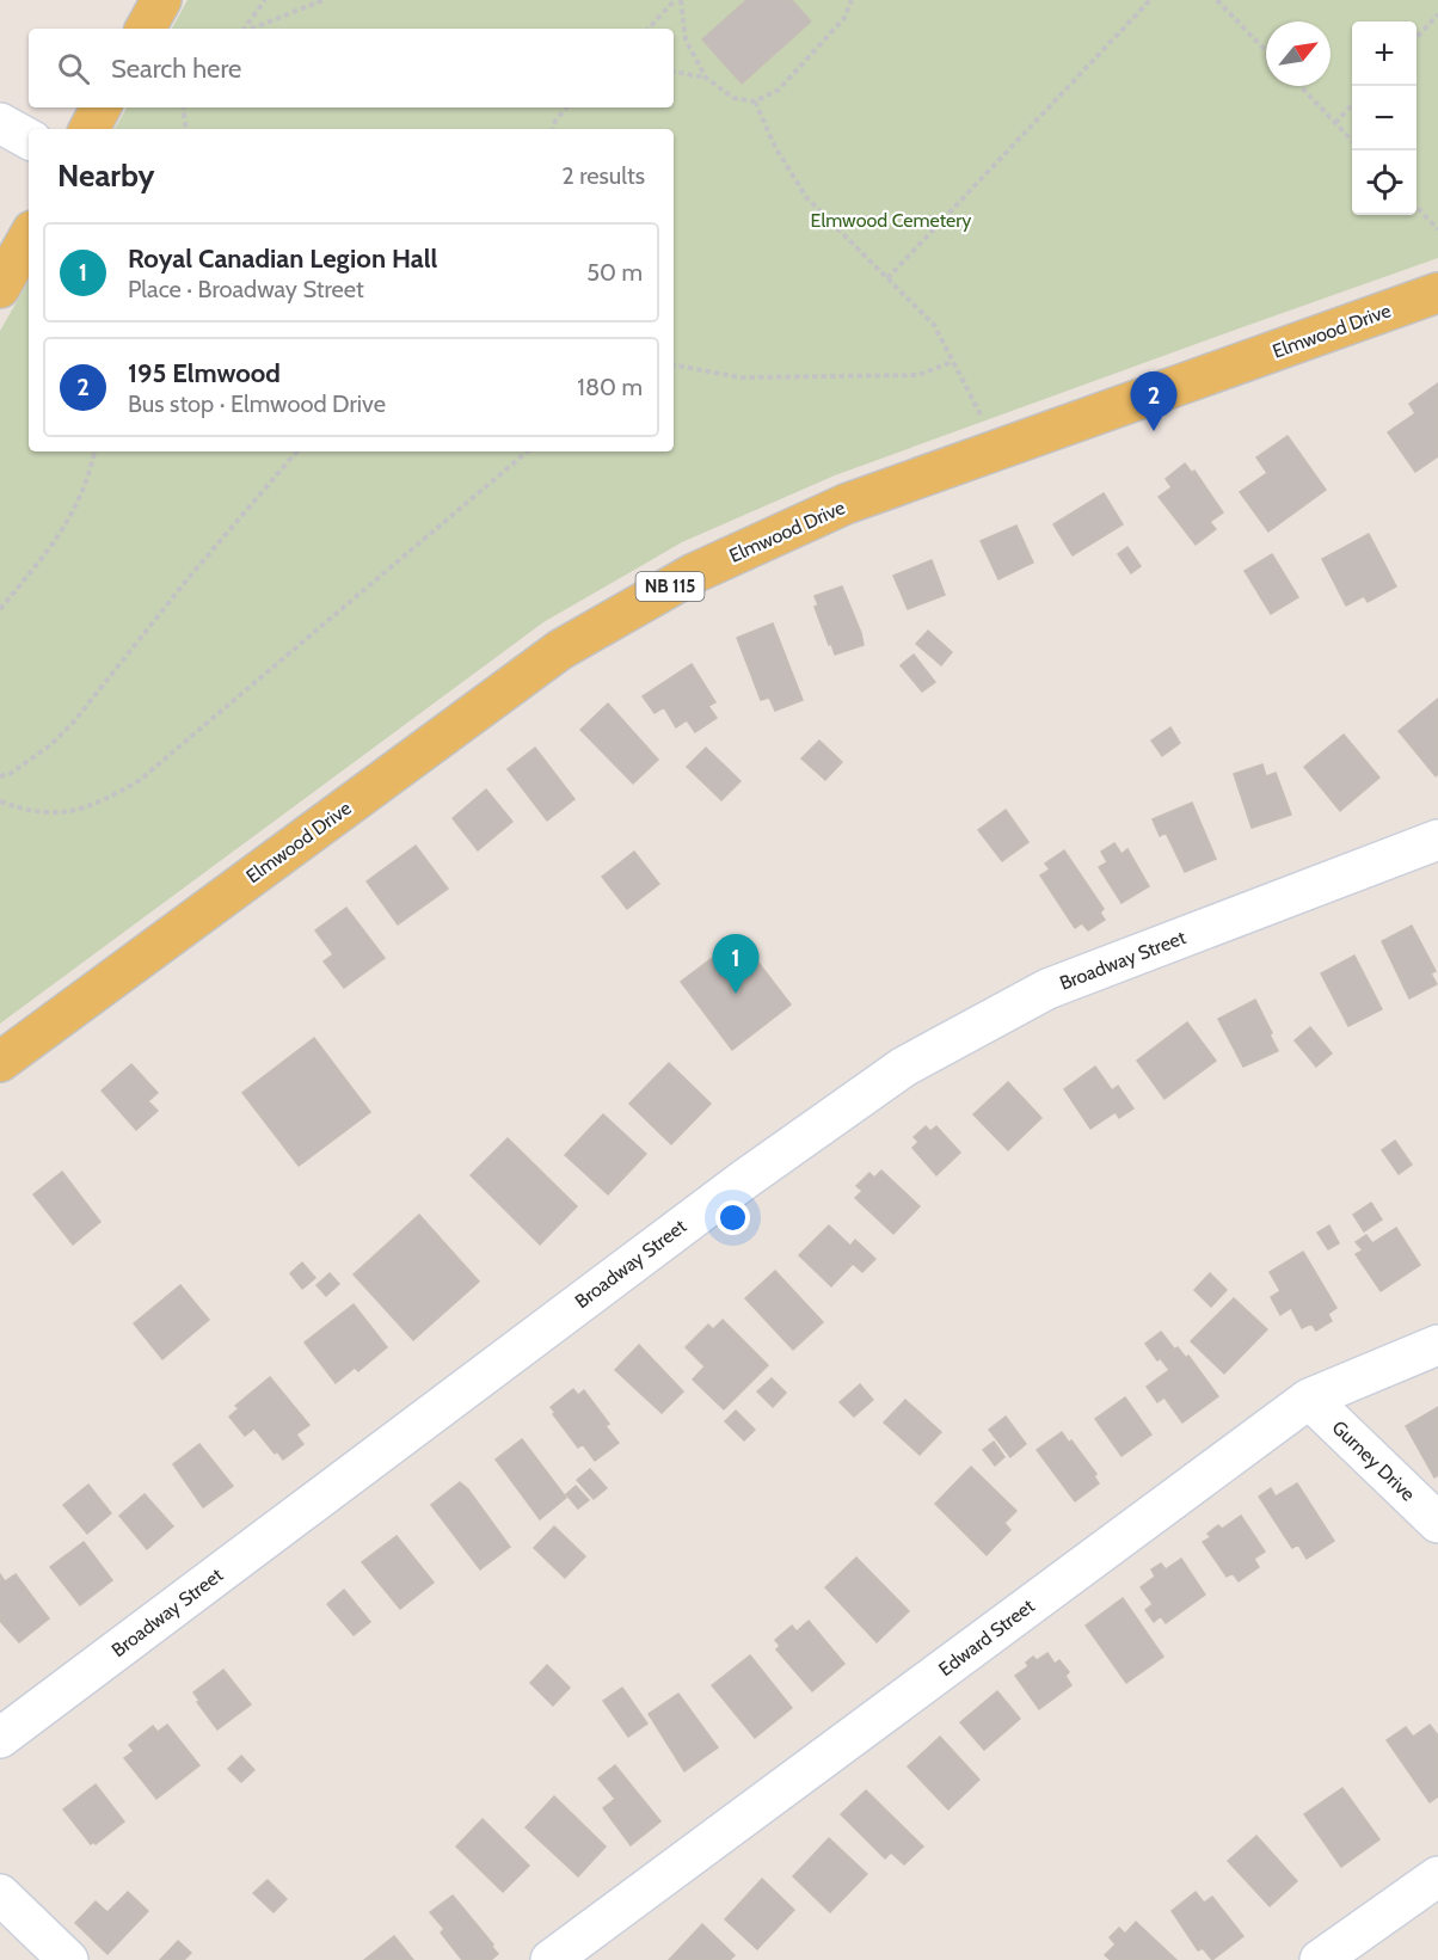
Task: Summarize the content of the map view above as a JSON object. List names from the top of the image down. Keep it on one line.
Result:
{"streets":{"main road":["Elmwood Drive","NB 115"],"street":["Broadway Street","Gurney Drive","Edward Street"]},"crossings":[["Gurney Drive","Edward Street"]],"parks":["Elmwood Cemetery"],"north":"top right","page":{"map_buttons":["+","−"],"search":"Search here","heading":["Nearby","2 results"],"list":[{"mark":"1","name":"Royal Canadian Legion Hall","note":"Place · Broadway Street","value":"50 m"},{"mark":"2","name":"195 Elmwood","note":"Bus stop · Elmwood Drive","value":"180 m"}],"pins":["2","1"]}}
